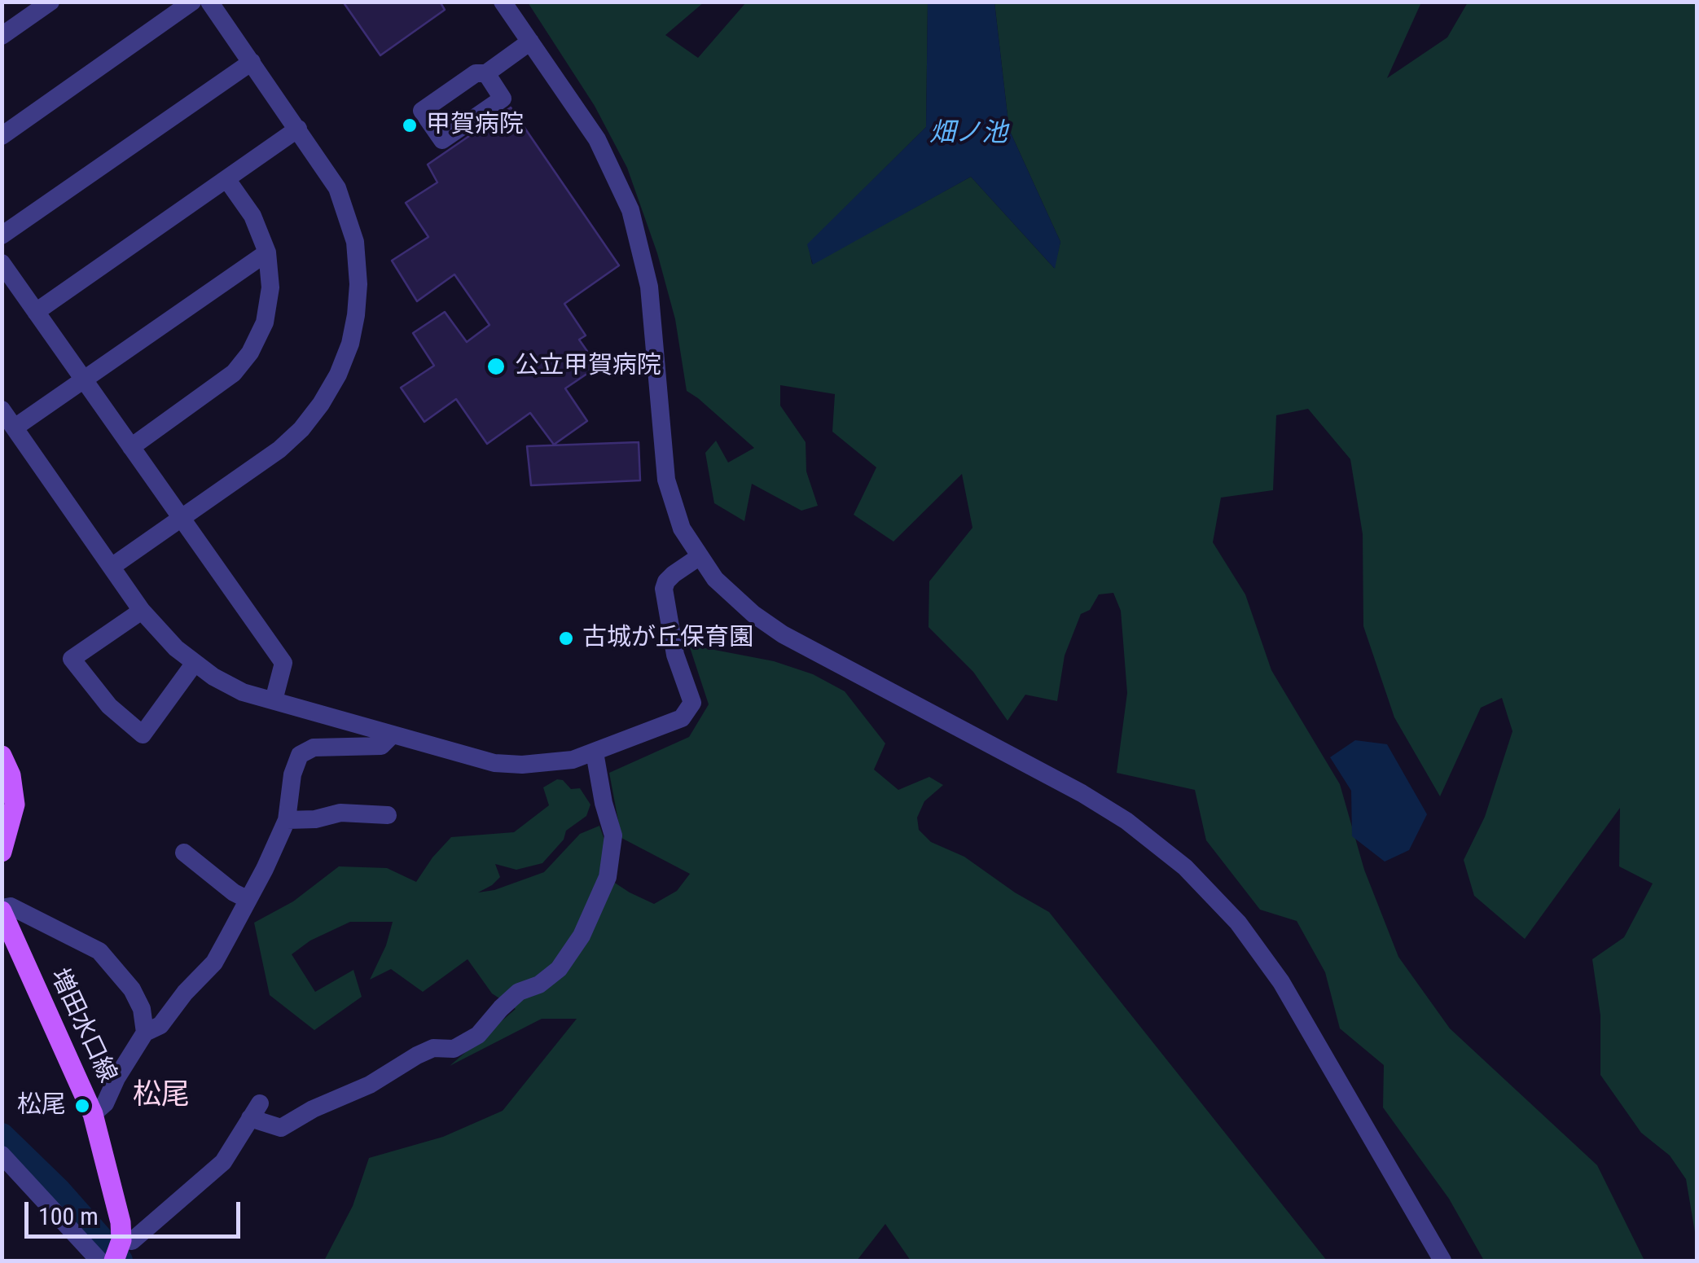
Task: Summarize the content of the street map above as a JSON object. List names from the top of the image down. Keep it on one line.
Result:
{"streets":{"main road":["増田水口線"]},"districts":["松尾"],"water":["畑ノ池"],"places":["甲賀病院","公立甲賀病院","古城が丘保育園","松尾"],"scale_bar":"100 m"}
